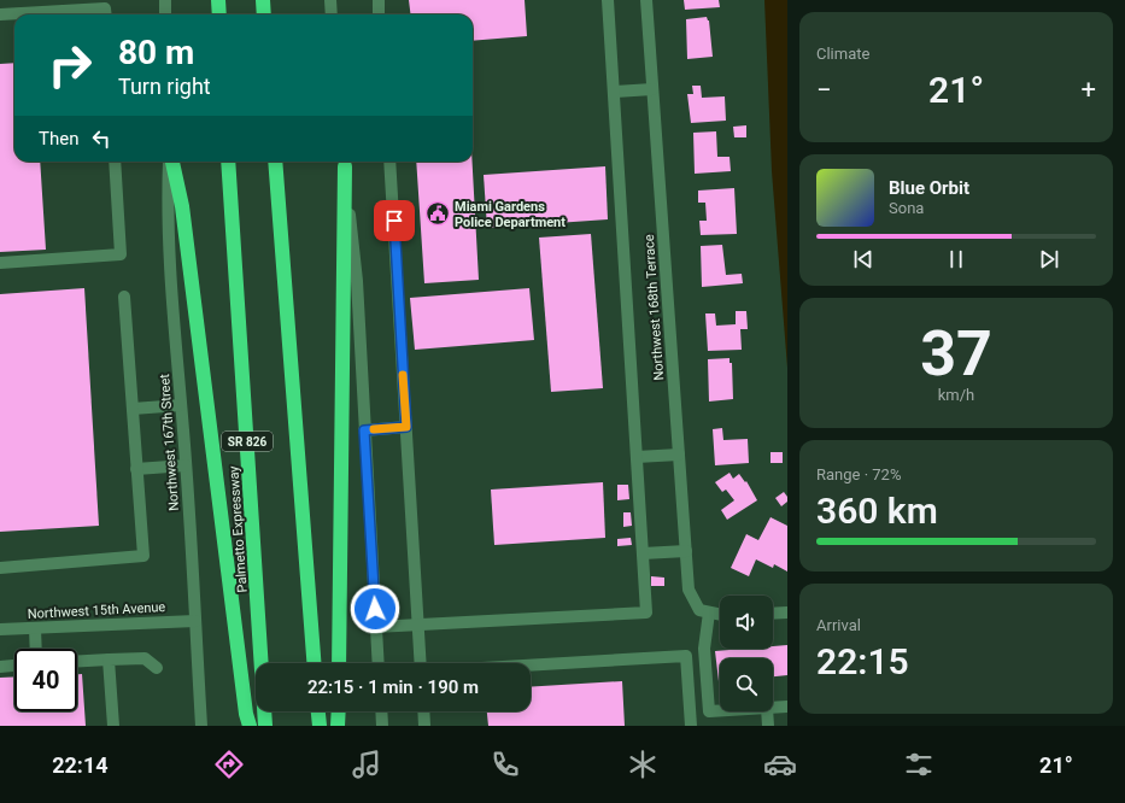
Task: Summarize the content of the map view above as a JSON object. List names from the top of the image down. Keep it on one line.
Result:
{"streets":{"highway":["SR 826","Palmetto Expressway"],"street":["Northwest 168th Terrace","Northwest 167th Street","Northwest 15th Avenue"]},"crossings":[["Northwest 167th Street","Northwest 15th Avenue"]],"places":{"public building":["Miami Gardens Police Department"]},"page":{"tile":["Climate",["37","km/h"],["Range · 72%","360 km"],["Arrival","22:15"]],"turn":["80 m","Turn right"],"heat":["−","21°","+"],"then":"Then","song":["Blue Orbit","Sona"],"limit":"40","trip":"22:15 · 1 min · 190 m","tabs":["22:14","21°"]}}
